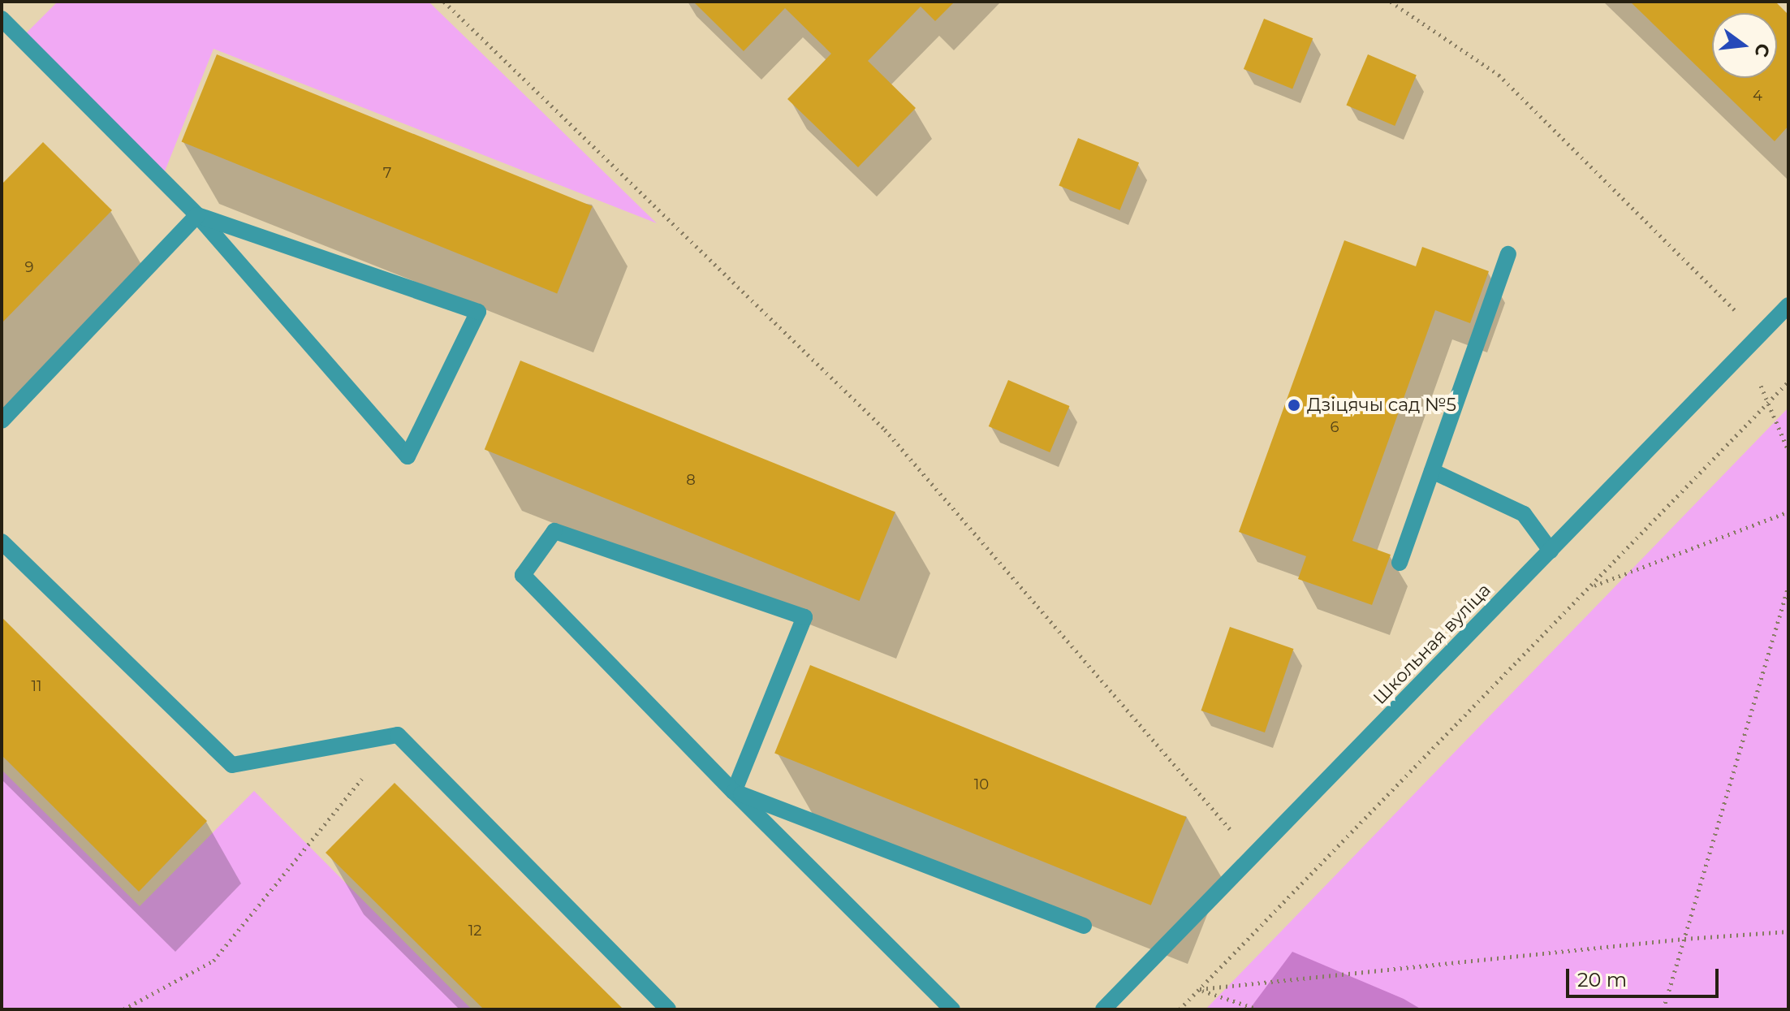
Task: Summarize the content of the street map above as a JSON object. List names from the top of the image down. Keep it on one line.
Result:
{"streets":{"street":["Школьная вуліца"]},"places":["Дзіцячы сад №5"],"house_numbers":["4","7","9","6","8","11","10","12"],"scale_bar":"20 m","north":"right"}
